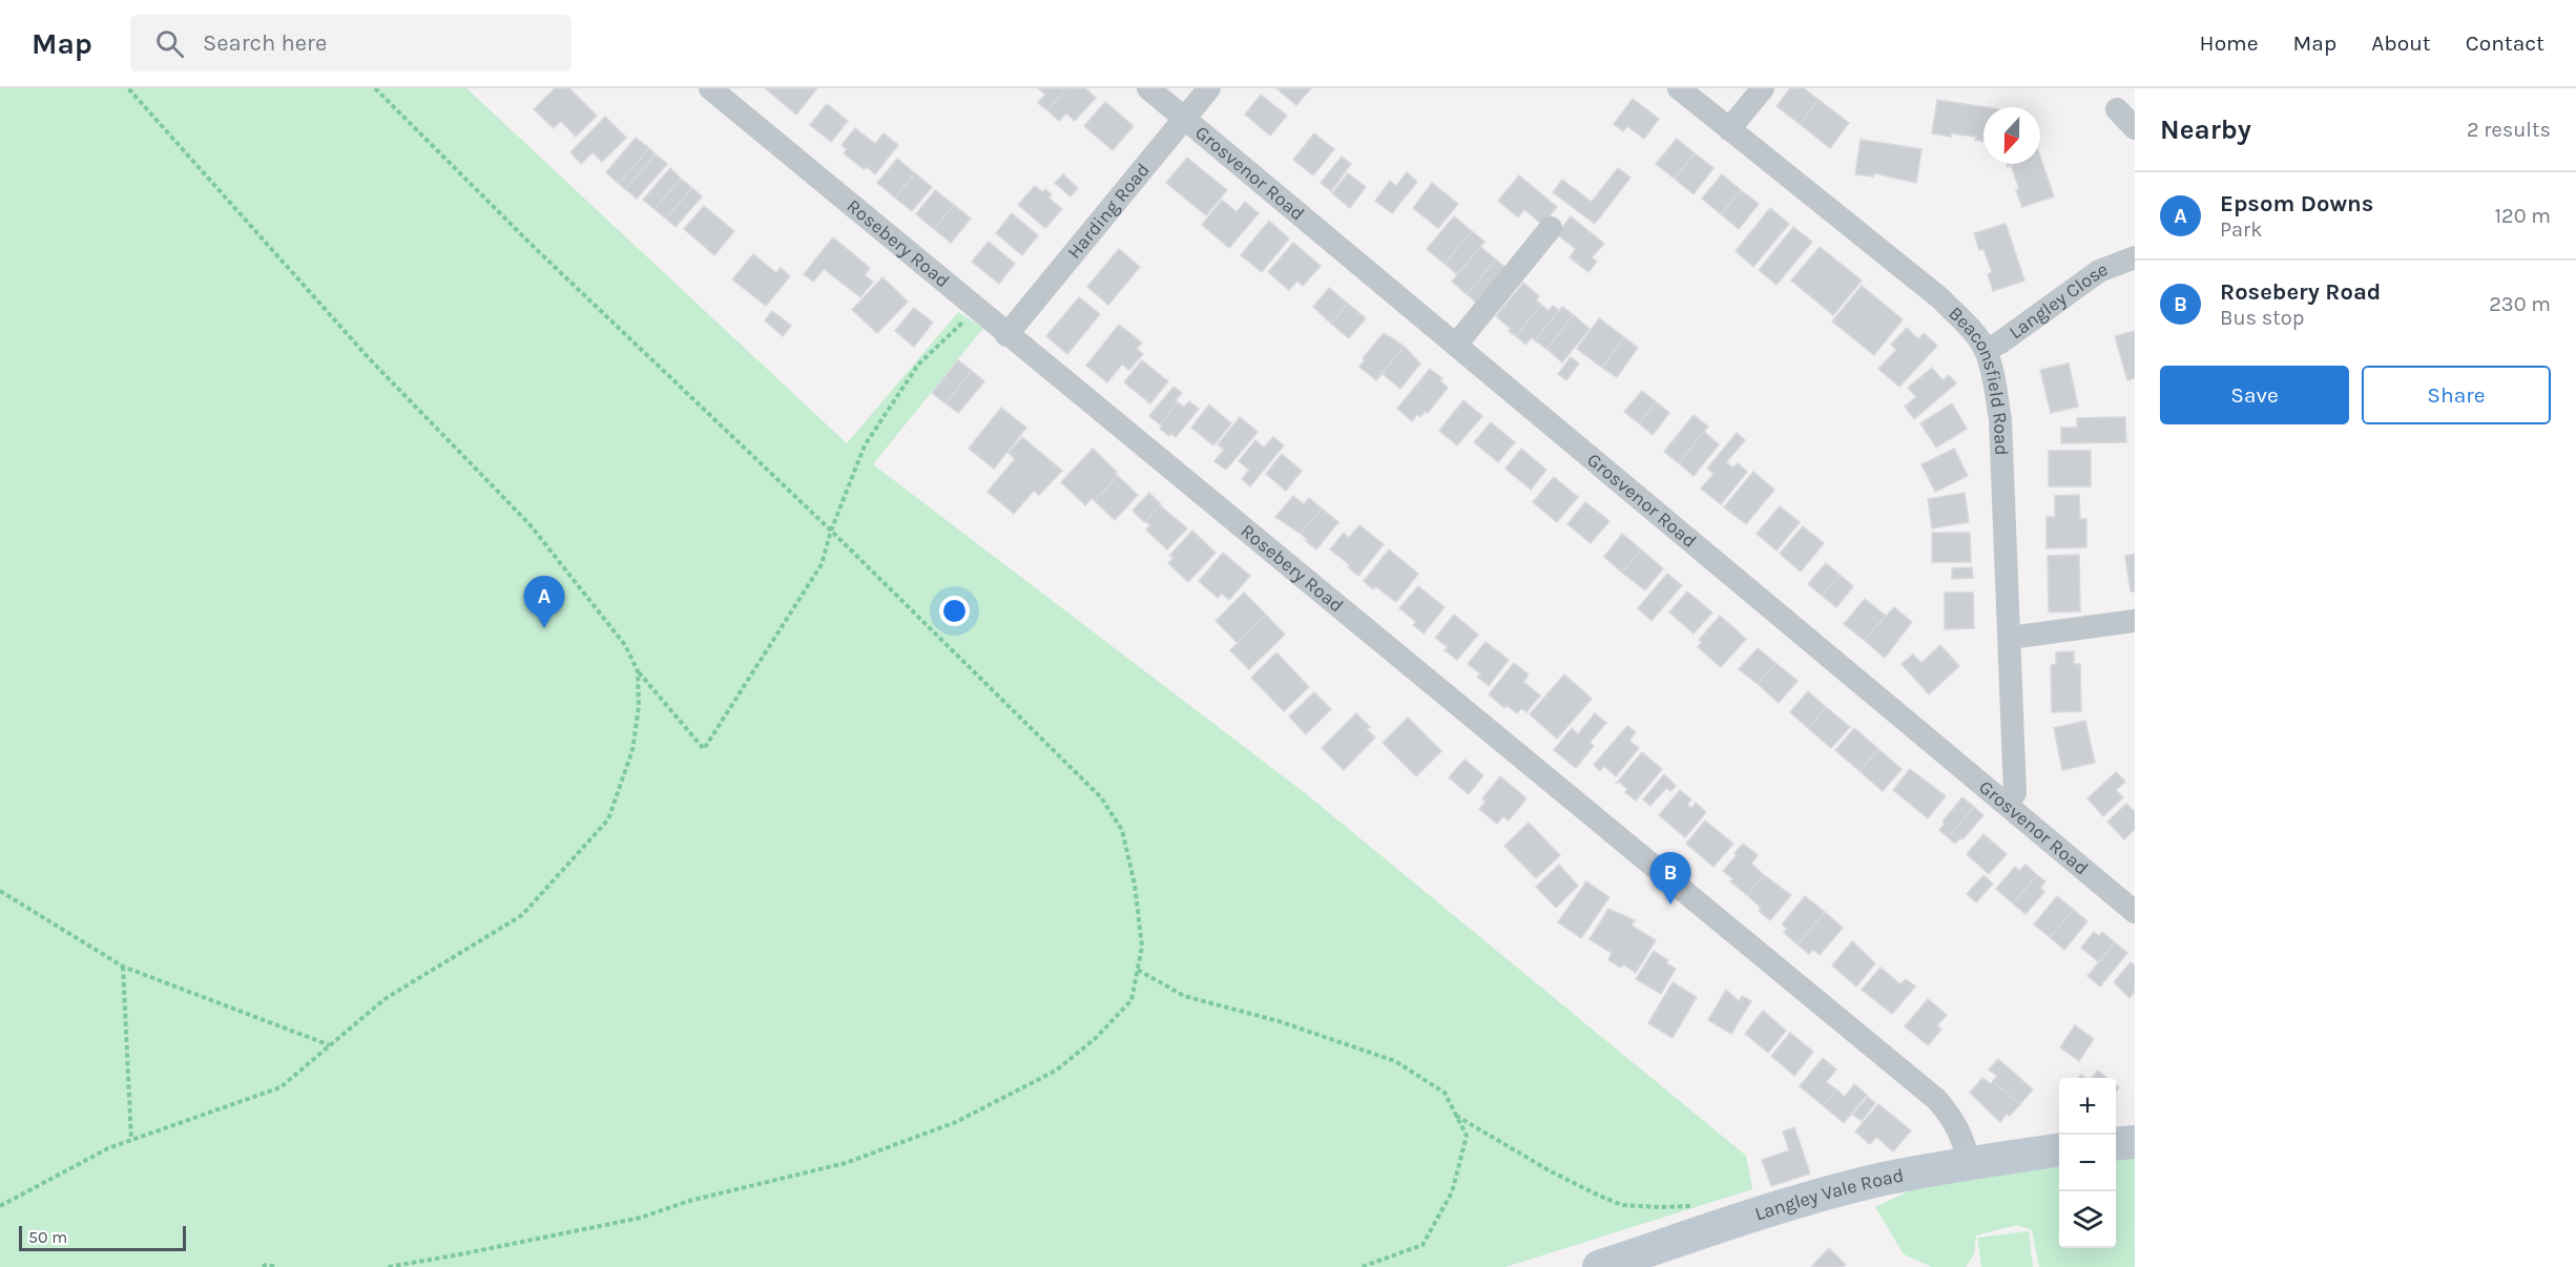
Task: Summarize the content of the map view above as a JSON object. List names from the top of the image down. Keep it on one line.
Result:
{"streets":{"street":["Grosvenor Road","Harding Road","Rosebery Road","Langley Close","Beaconsfield Road","Langley Vale Road"]},"crossings":[["Grosvenor Road","Harding Road"],["Grosvenor Road","Beaconsfield Road"],["Harding Road","Rosebery Road"],["Rosebery Road","Langley Vale Road"],["Langley Close","Beaconsfield Road"]],"scale_bar":"50 m","north":"bottom","page":{"header":"Map","search":"Search here","nav":["Home","Map","About","Contact"],"heading":["Nearby","2 results"],"list":[{"mark":"A","name":"Epsom Downs","note":"Park","value":"120 m"},{"mark":"B","name":"Rosebery Road","note":"Bus stop","value":"230 m"}],"buttons":["Save","Share"],"pins":["A","B"],"map_buttons":["+","−"],"scale":"50 m"}}
